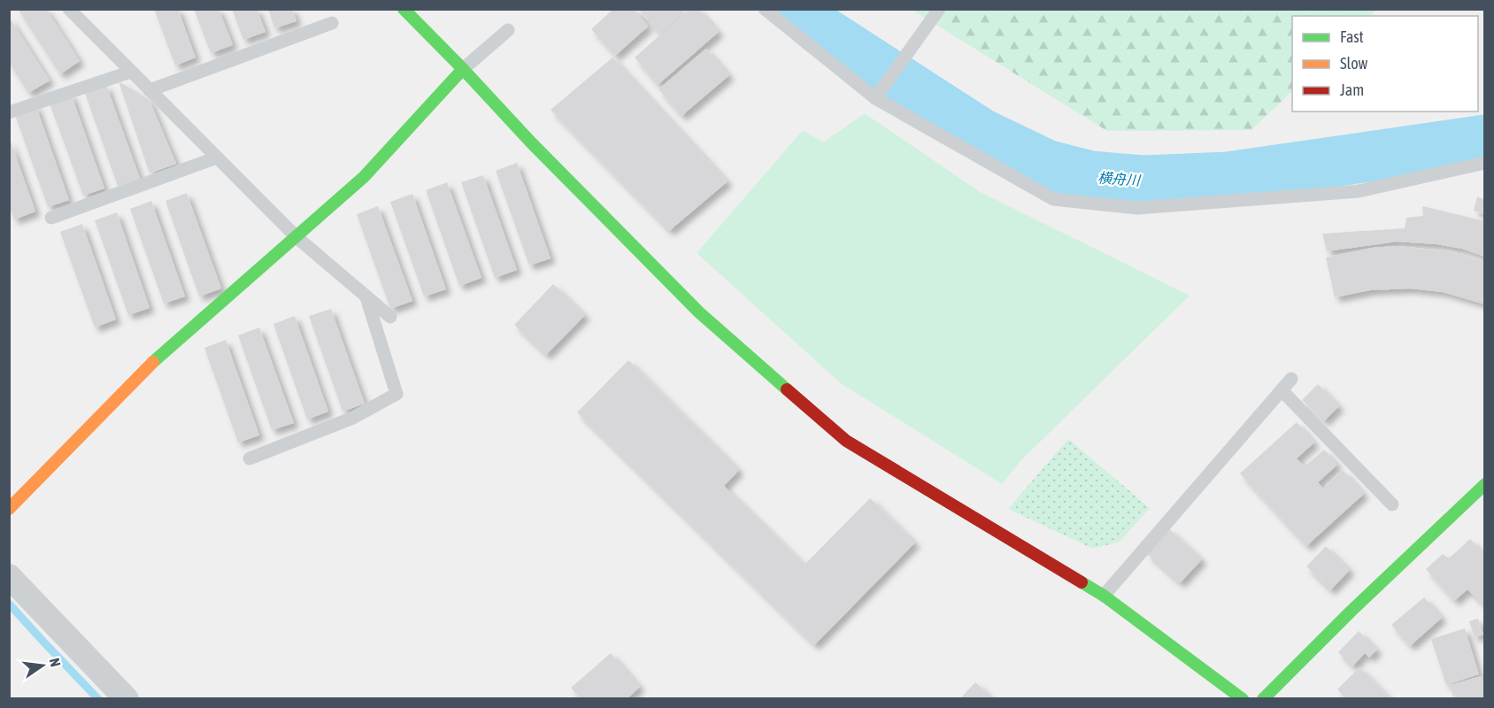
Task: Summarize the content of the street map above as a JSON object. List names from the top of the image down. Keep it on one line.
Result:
{"water":["横舟川"],"legend":["Fast","Slow","Jam"],"north":"right"}
